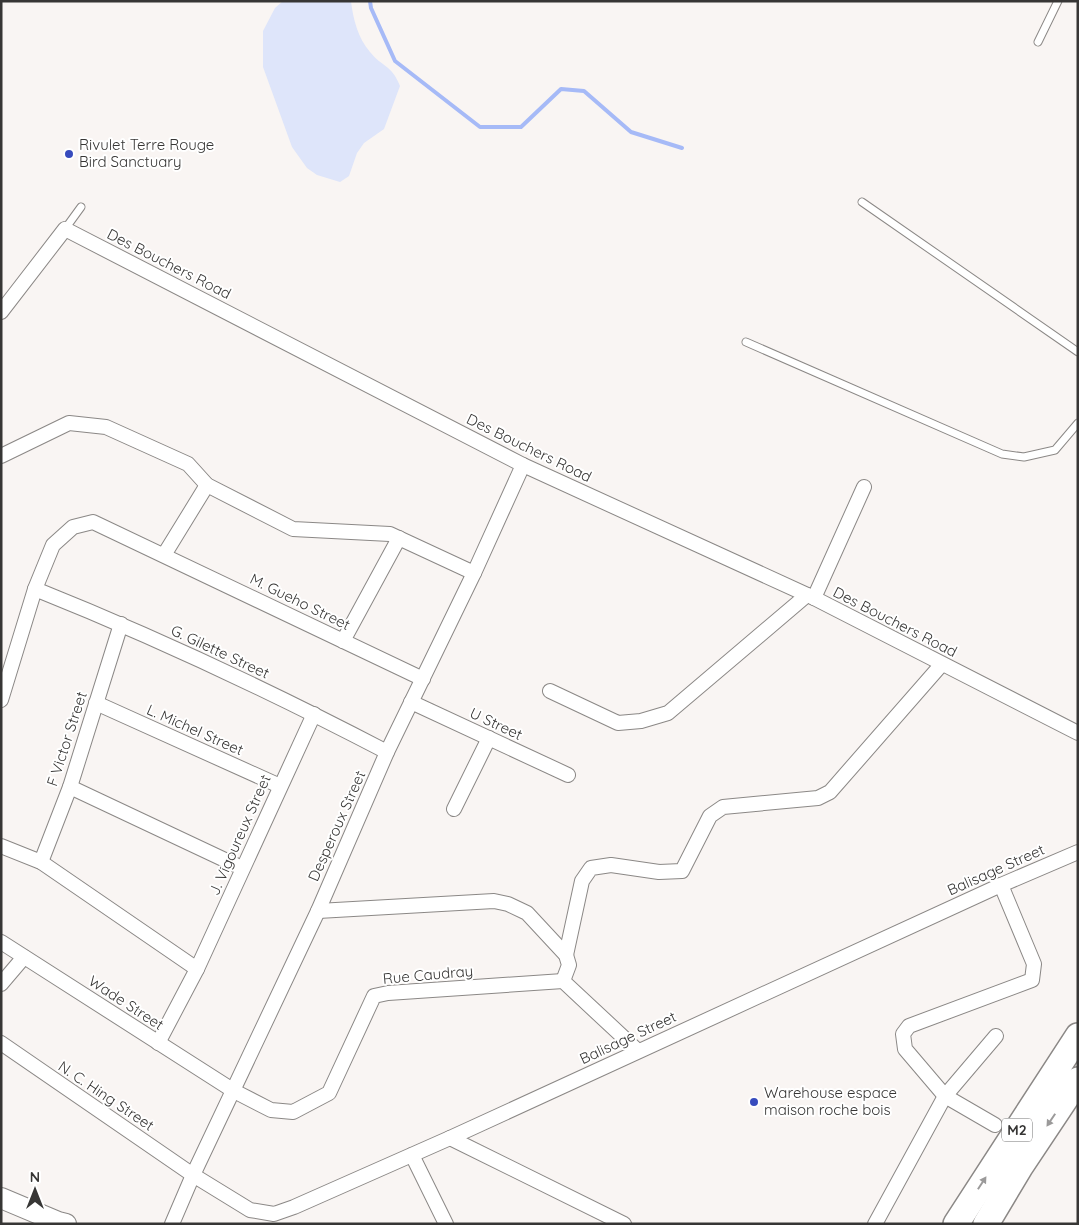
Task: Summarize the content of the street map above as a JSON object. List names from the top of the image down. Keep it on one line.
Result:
{"streets":{"highway":["M2"],"street":["Des Bouchers Road","M. Gueho Street","G. Gilette Street","U Street","L. Michel Street","F Victor Street","Desperoux Street","J. Vigoureux Street","Balisage Street","Rue Caudray","Wade Street","N. C. Hing Street"]},"crossings":[["Des Bouchers Road","Desperoux Street"],["M. Gueho Street","G. Gilette Street"],["M. Gueho Street","Desperoux Street"],["G. Gilette Street","F Victor Street"],["G. Gilette Street","Desperoux Street"],["G. Gilette Street","J. Vigoureux Street"],["U Street","Desperoux Street"],["L. Michel Street","F Victor Street"],["L. Michel Street","J. Vigoureux Street"],["Desperoux Street","Balisage Street"],["Desperoux Street","Rue Caudray"],["Desperoux Street","Wade Street"],["Desperoux Street","N. C. Hing Street"],["J. Vigoureux Street","Wade Street"],["Balisage Street","N. C. Hing Street"],["Rue Caudray","Wade Street"]],"places":["Rivulet Terre Rouge Bird Sanctuary","Warehouse espace maison roche bois"],"north":"top"}
